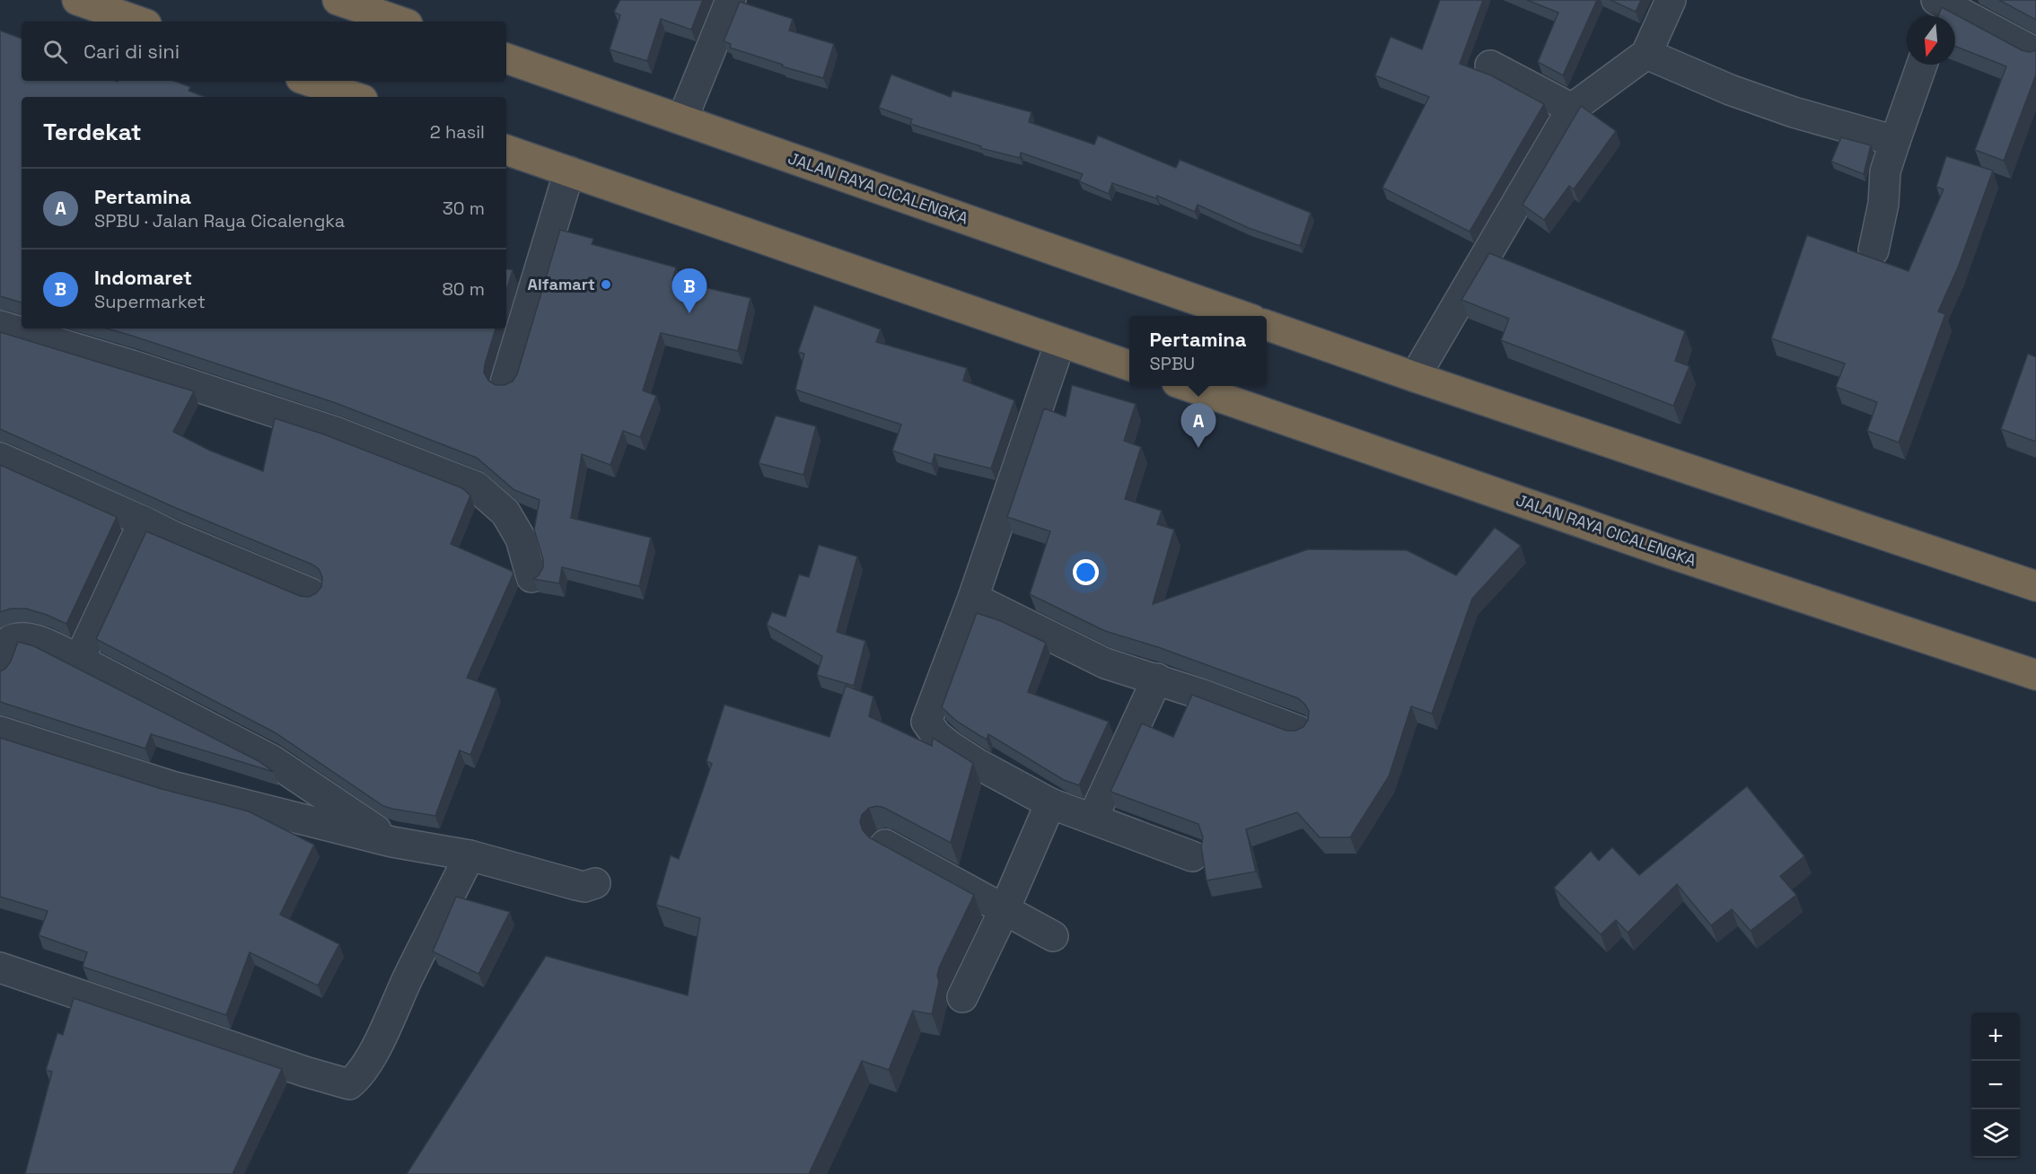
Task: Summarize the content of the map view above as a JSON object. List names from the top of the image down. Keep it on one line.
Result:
{"streets":{"highway":["JALAN RAYA CICALENGKA"]},"places":["Alfamart"],"north":"bottom","page":{"search":"Cari di sini","heading":["Terdekat","2 hasil"],"list":[{"mark":"A","name":"Pertamina","note":"SPBU · Jalan Raya Cicalengka","value":"30 m"},{"mark":"B","name":"Indomaret","note":"Supermarket","value":"80 m"}],"pins":["B","A"],"popup":["Pertamina","SPBU"],"map_buttons":["+","−"]}}
